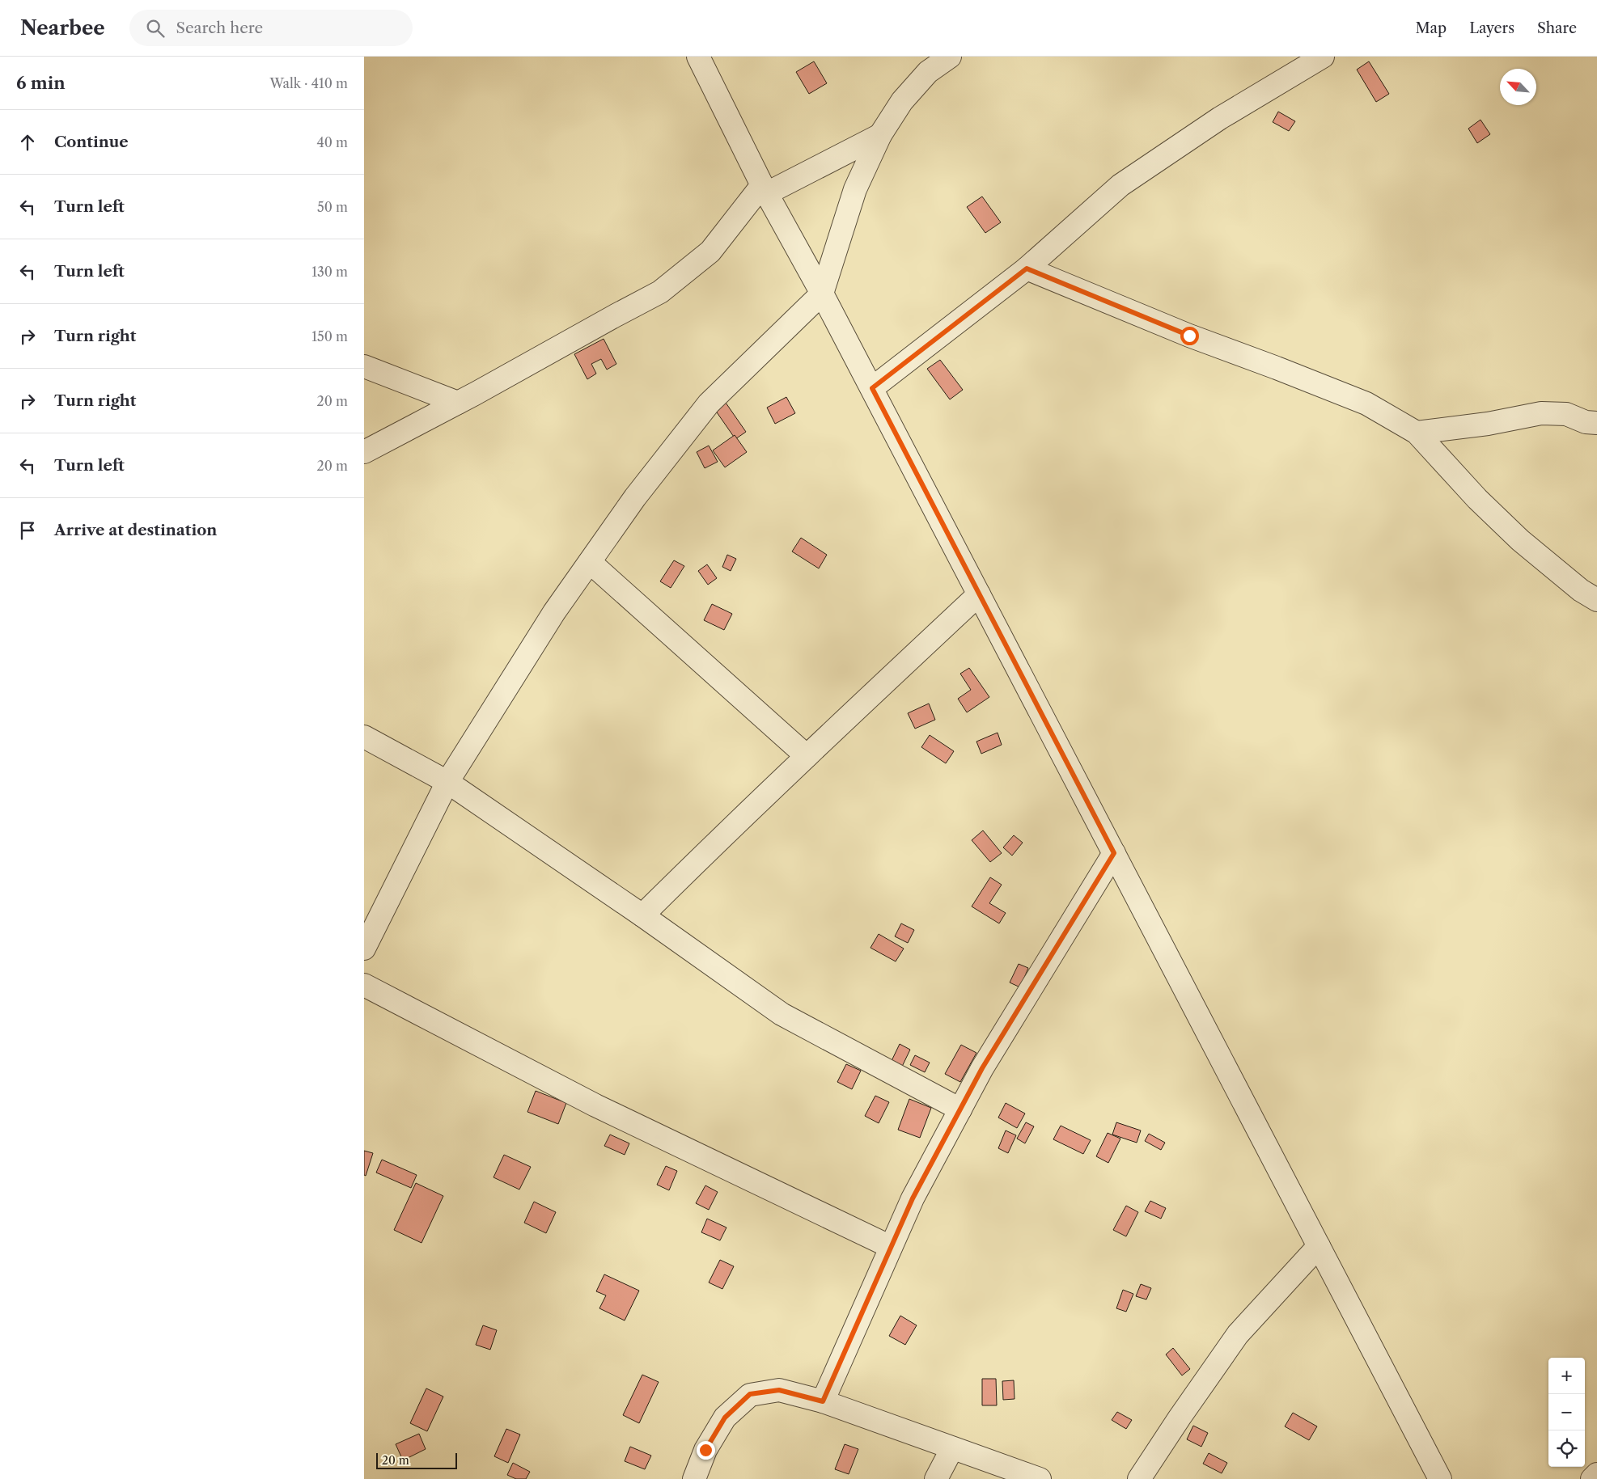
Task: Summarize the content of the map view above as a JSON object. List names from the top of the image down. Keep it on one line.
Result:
{"scale_bar":"20 m","north":"top left","page":{"header":"Nearbee","search":"Search here","nav":["Map","Layers","Share"],"heading":["6 min","Walk · 410 m"],"list":[["Continue","40 m"],["Turn left","50 m"],["Turn left","130 m"],["Turn right","150 m"],["Turn right","20 m"],["Turn left","20 m"],"Arrive at destination"],"map_buttons":["+","−"],"scale":"20 m"}}
